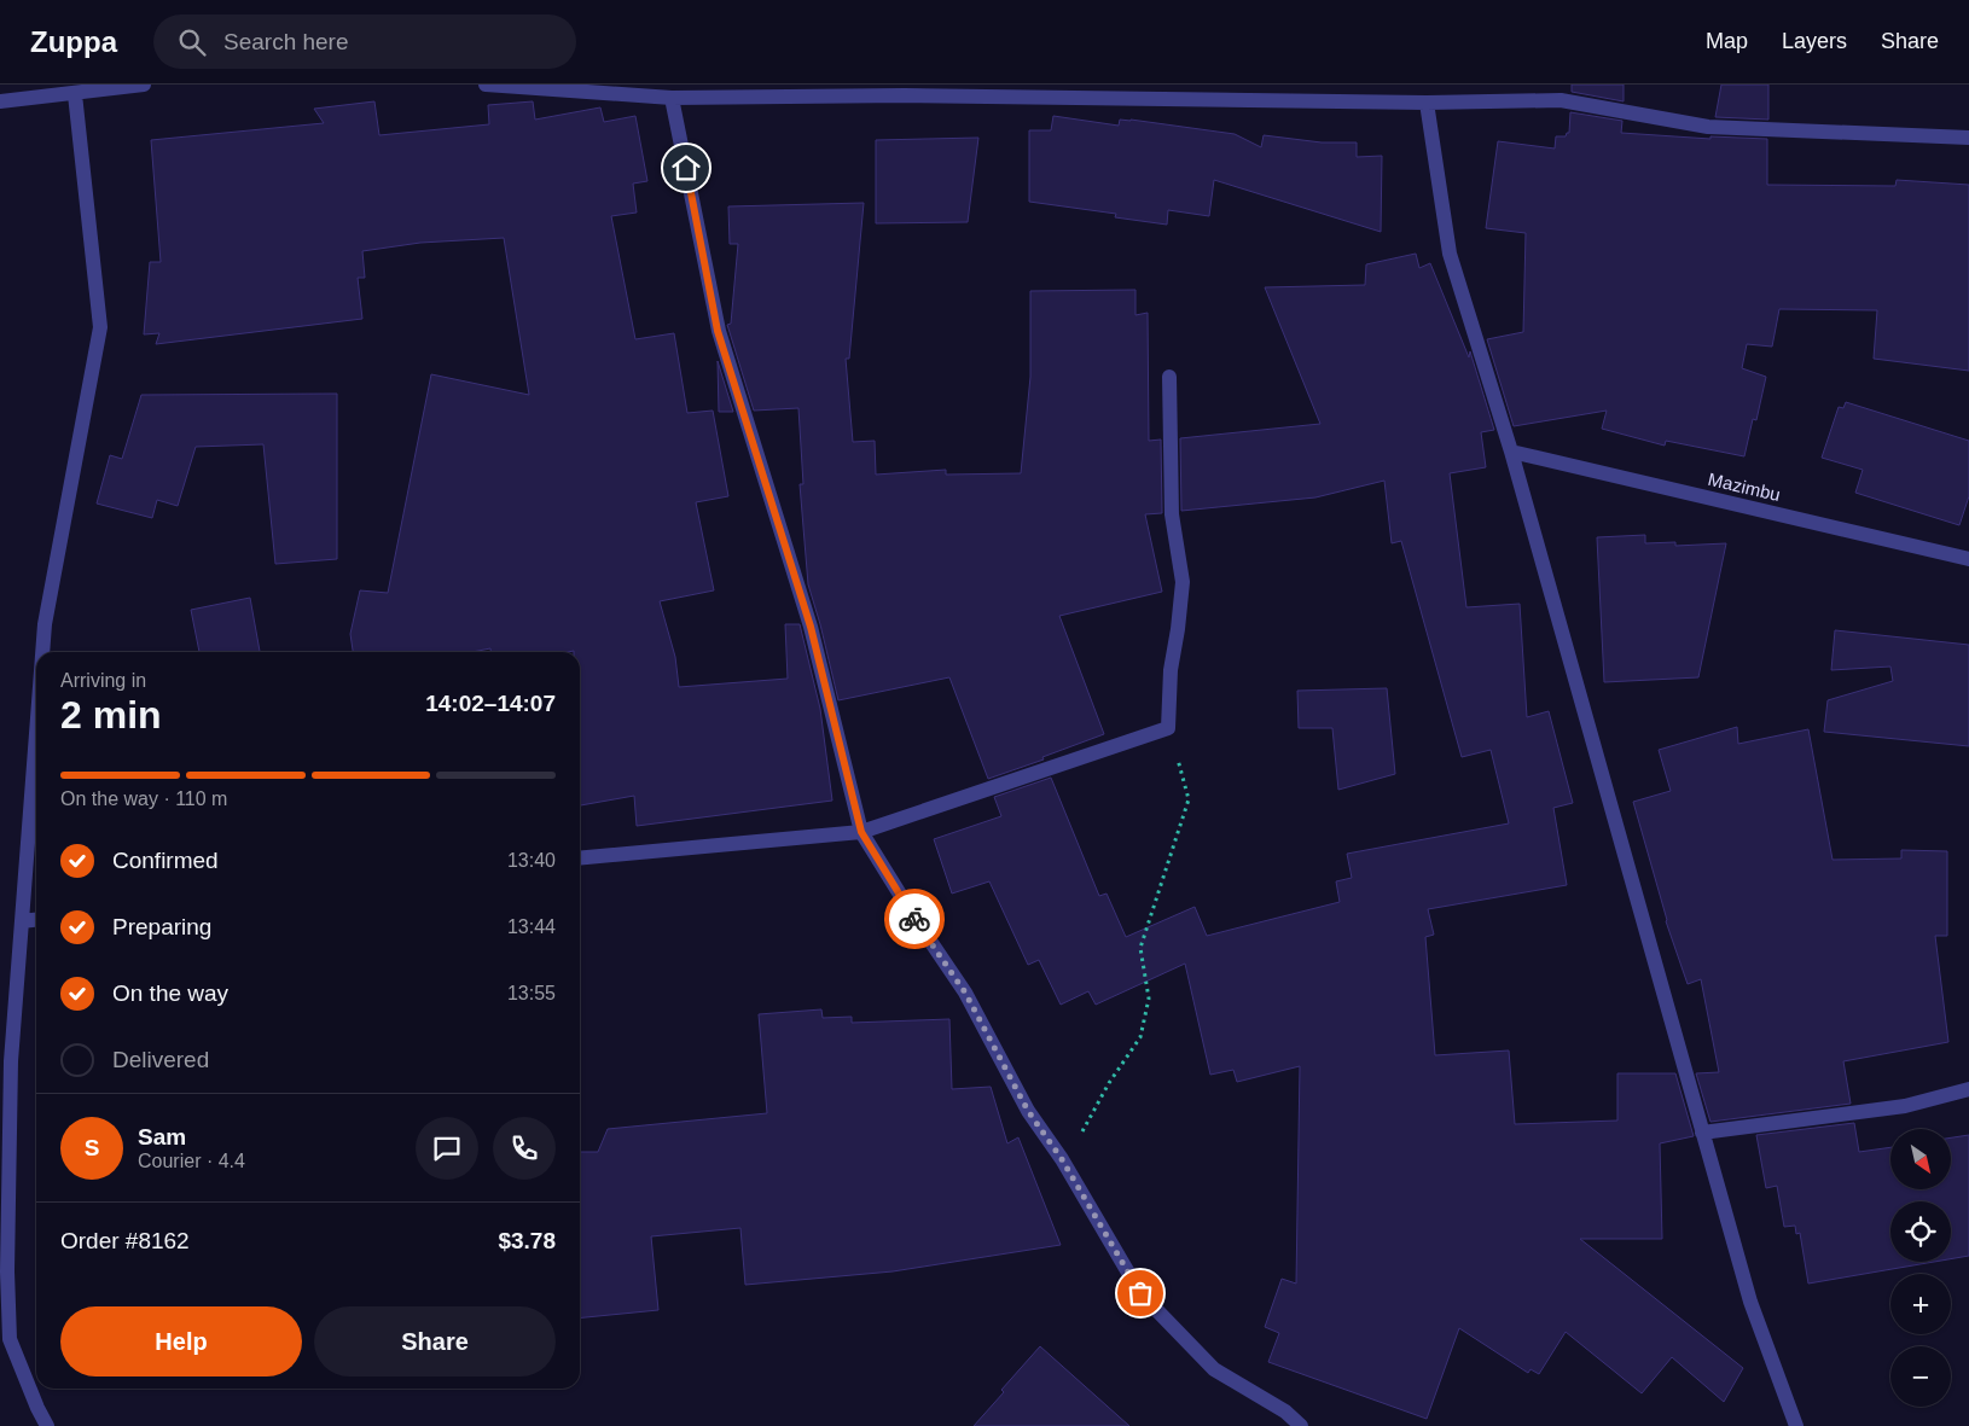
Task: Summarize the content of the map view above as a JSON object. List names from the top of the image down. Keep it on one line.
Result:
{"streets":{"street":["Mazimbu"]},"north":"bottom right","page":{"header":"Zuppa","search":"Search here","nav":["Map","Layers","Share"],"heading":["2 min","Arriving in","14:02–14:07"],"panel":["Sam","Courier · 4.4","Order #8162","$3.78"],"bar":"On the way · 110 m","list":[["Confirmed","13:40"],["Preparing","13:44"],["On the way","13:55"],"Delivered"],"round":"S","map_buttons":["+","−"],"buttons":["Help","Share"]}}
